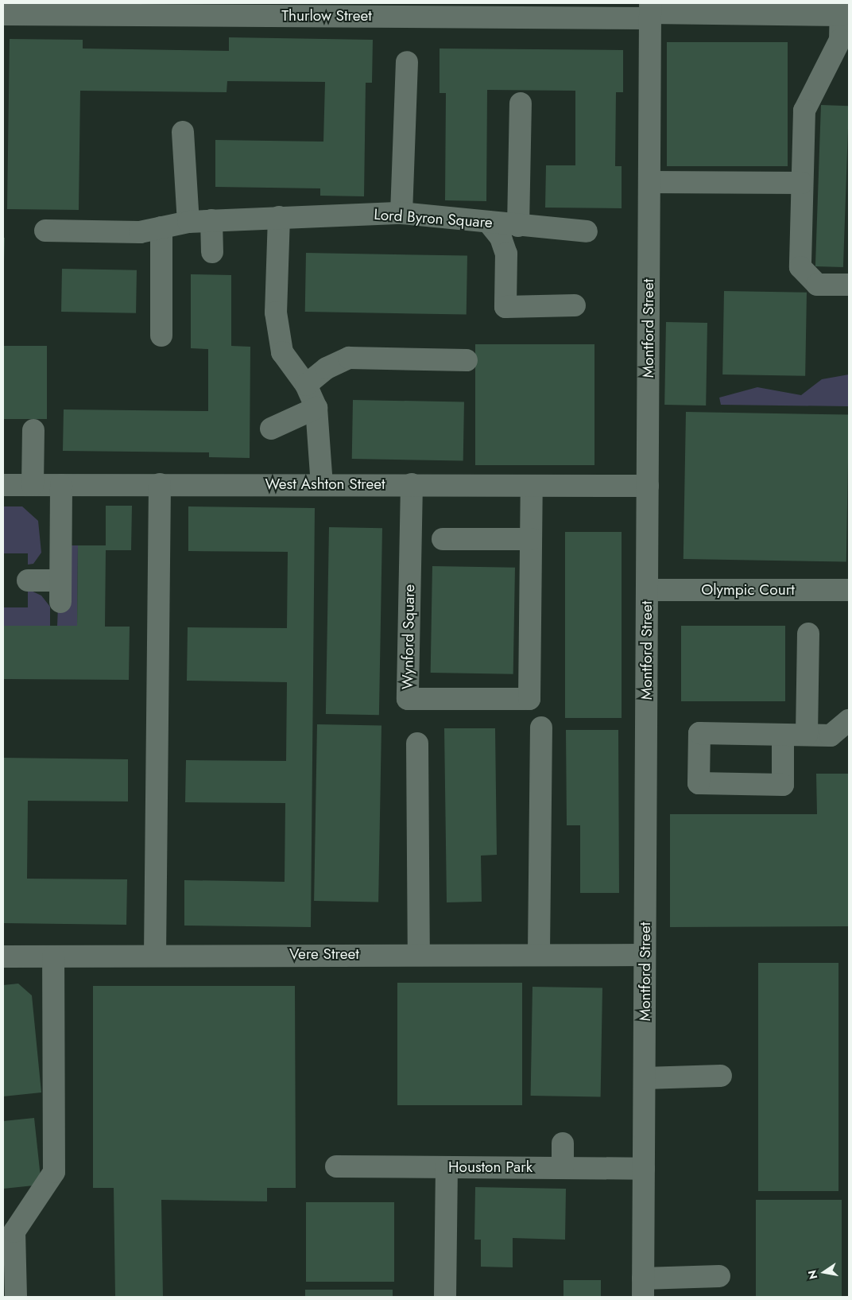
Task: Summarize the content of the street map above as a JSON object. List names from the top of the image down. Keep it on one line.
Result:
{"streets":{"street":["Thurlow Street","Lord Byron Square","Montford Street","West Ashton Street","Olympic Court","Wynford Square","Vere Street","Houston Park"]},"crossings":[["Thurlow Street","Montford Street"],["Montford Street","West Ashton Street"],["Montford Street","Olympic Court"],["Montford Street","Vere Street"],["Montford Street","Houston Park"],["West Ashton Street","Wynford Square"]],"north":"left"}
